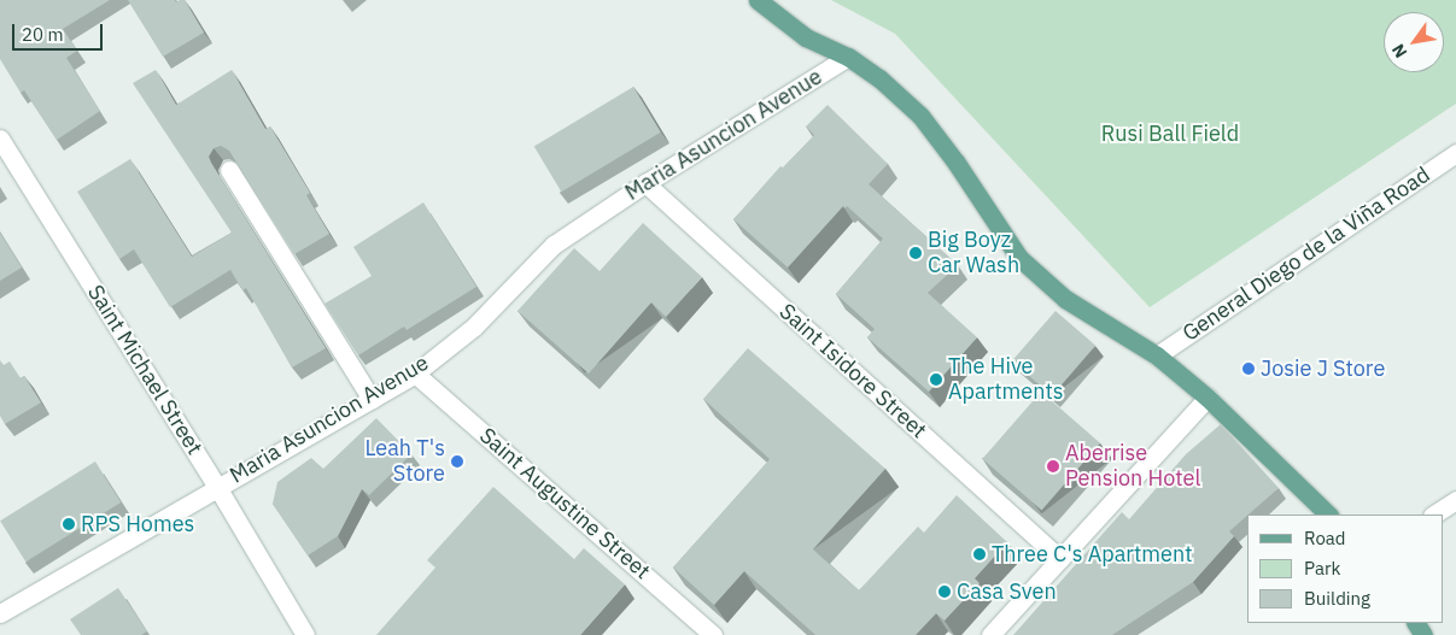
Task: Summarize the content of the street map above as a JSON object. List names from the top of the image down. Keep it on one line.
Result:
{"streets":{"street":["Maria Asuncion Avenue","General Diego de la Viña Road","Saint Michael Street","Saint Isidore Street","Saint Augustine Street"]},"crossings":[["Maria Asuncion Avenue","Saint Michael Street"],["Maria Asuncion Avenue","Saint Isidore Street"],["Maria Asuncion Avenue","Saint Augustine Street"]],"parks":["Rusi Ball Field"],"places":["Big Boyz Car Wash","Josie J Store","The Hive Apartments","Leah T's Store","Aberrise Pension Hotel","RPS Homes","Three C's Apartment","Casa Sven"],"legend":["Road","Park","Building"],"scale_bar":"20 m","north":"bottom left"}
